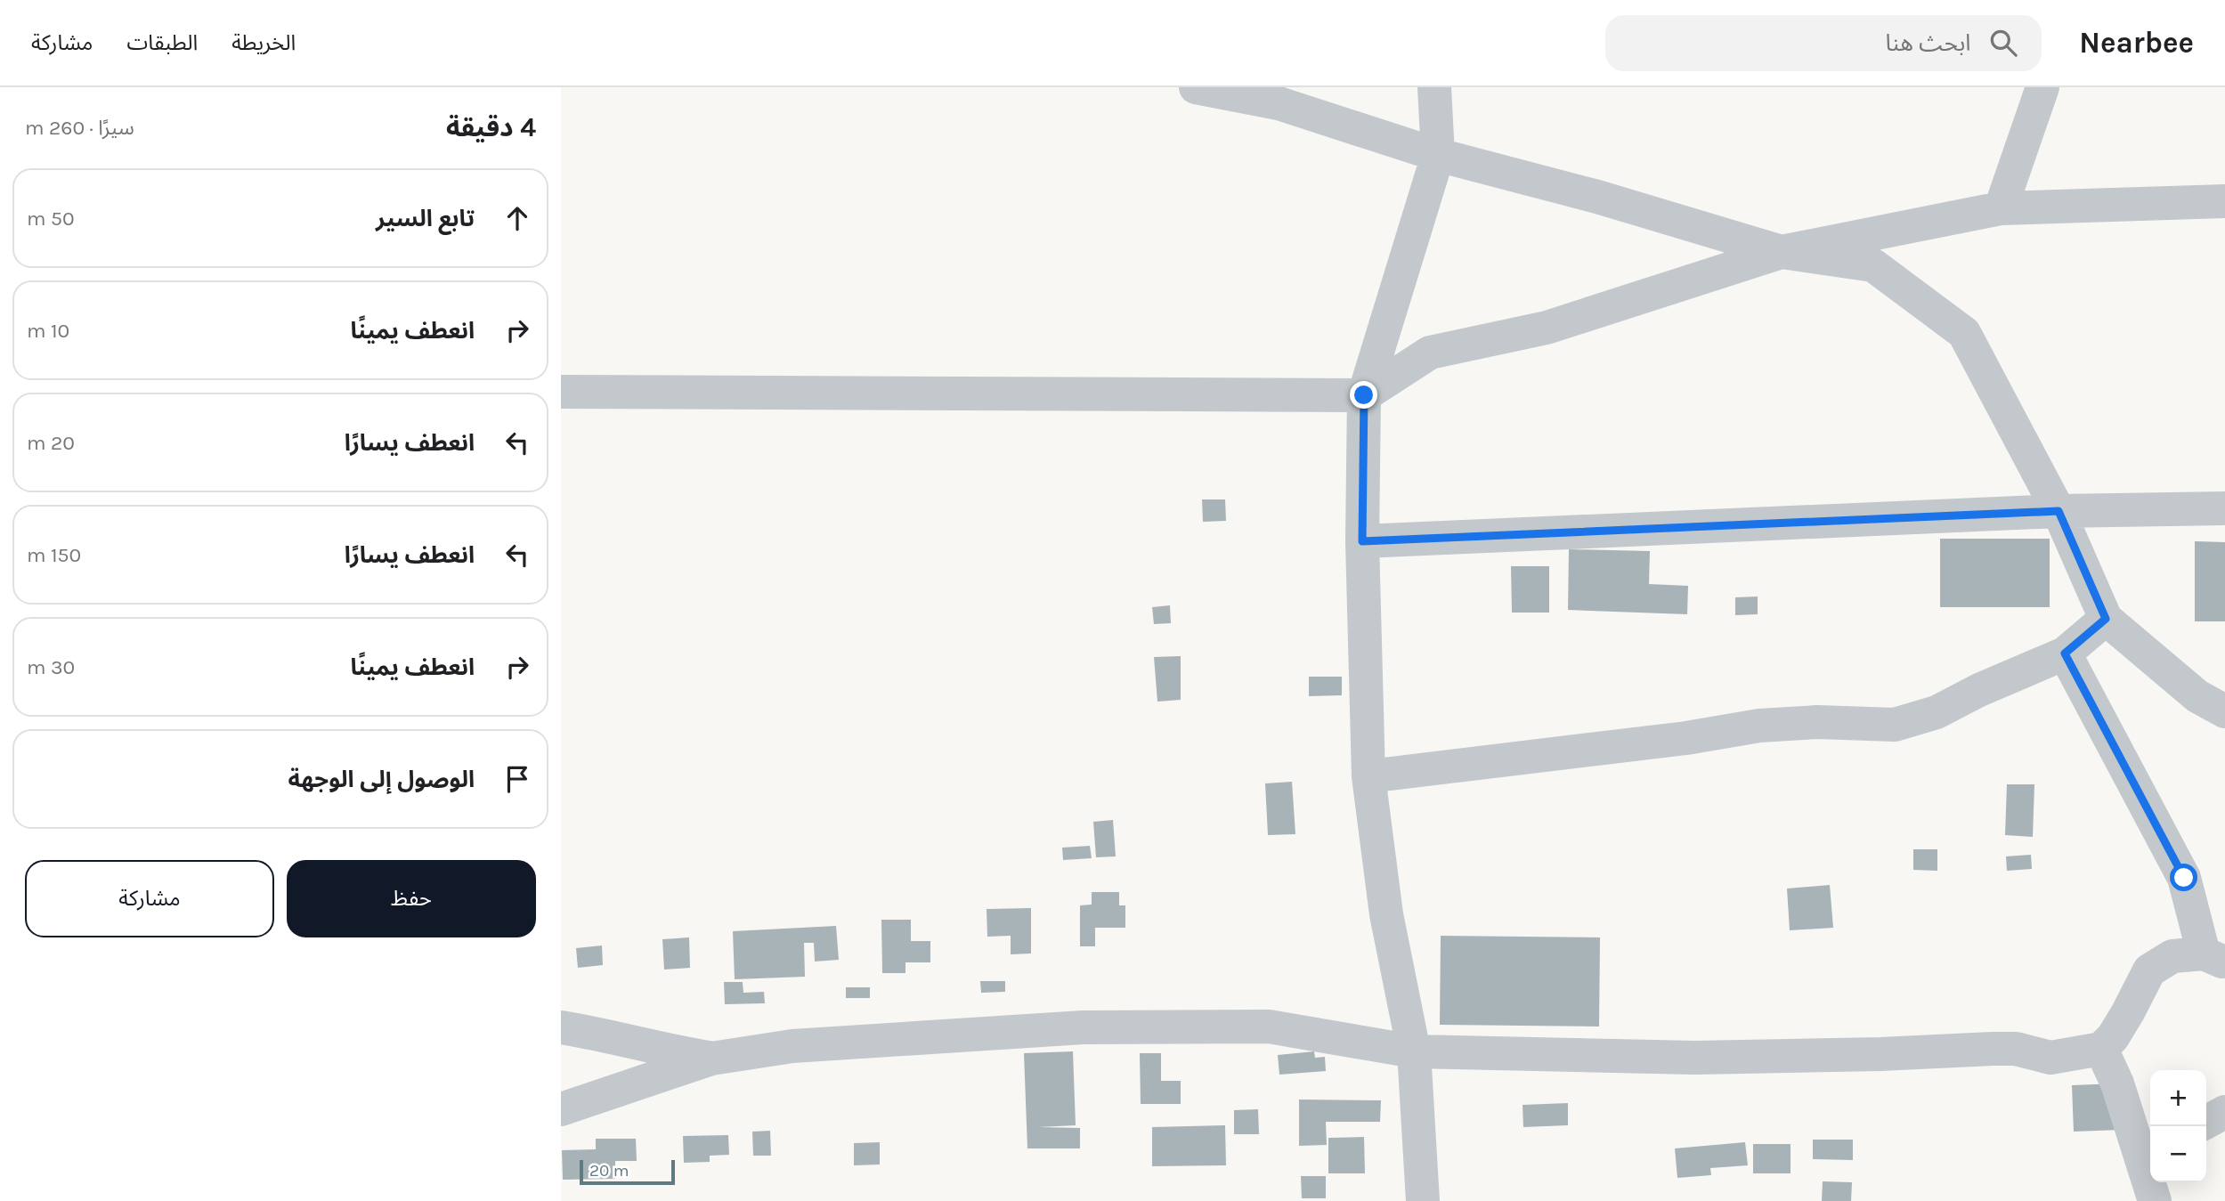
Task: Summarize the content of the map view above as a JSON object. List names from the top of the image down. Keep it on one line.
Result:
{"scale_bar":"20 m","page":{"header":"Nearbee","search":"ابحث هنا","nav":["الخريطة","الطبقات","مشاركة"],"heading":["4 دقيقة","سيرًا · 260 m"],"list":[["تابع السير","50 m"],["انعطف يمينًا","10 m"],["انعطف يسارًا","20 m"],["انعطف يسارًا","150 m"],["انعطف يمينًا","30 m"],"الوصول إلى الوجهة"],"buttons":["حفظ","مشاركة"],"map_buttons":["+","−"],"scale":"20 m"}}
